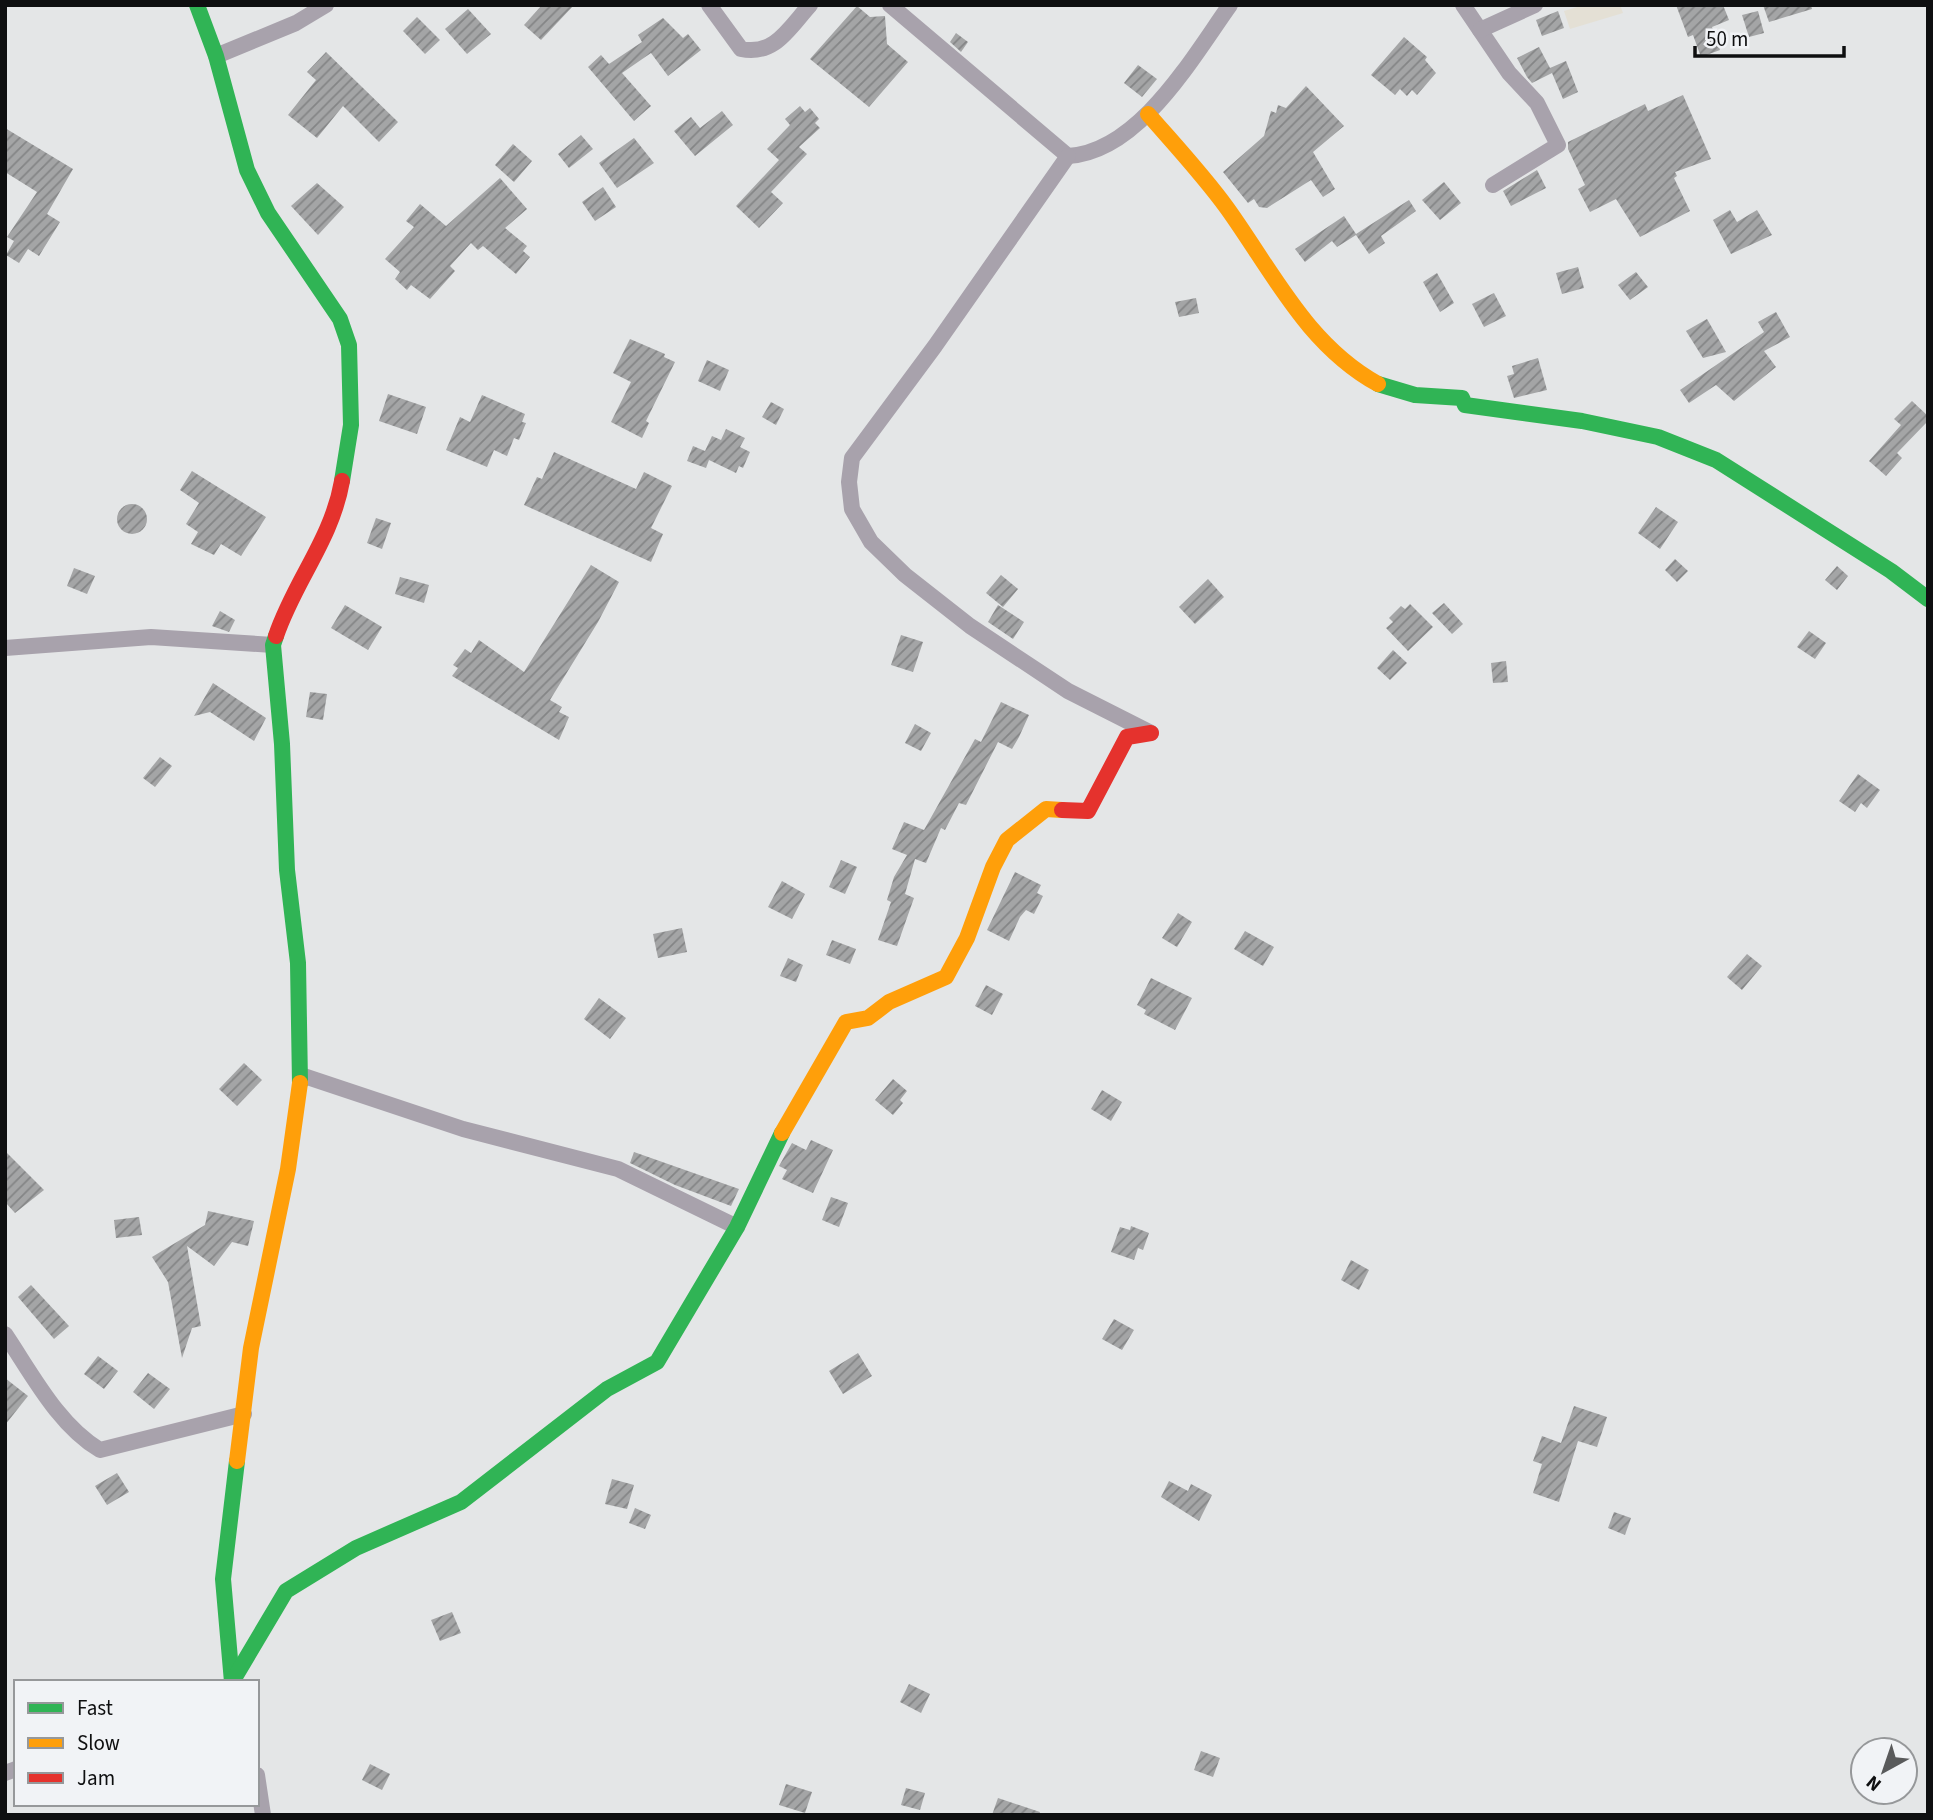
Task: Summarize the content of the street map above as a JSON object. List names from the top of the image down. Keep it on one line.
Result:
{"legend":["Fast","Slow","Jam"],"scale_bar":"50 m","north":"bottom left"}
